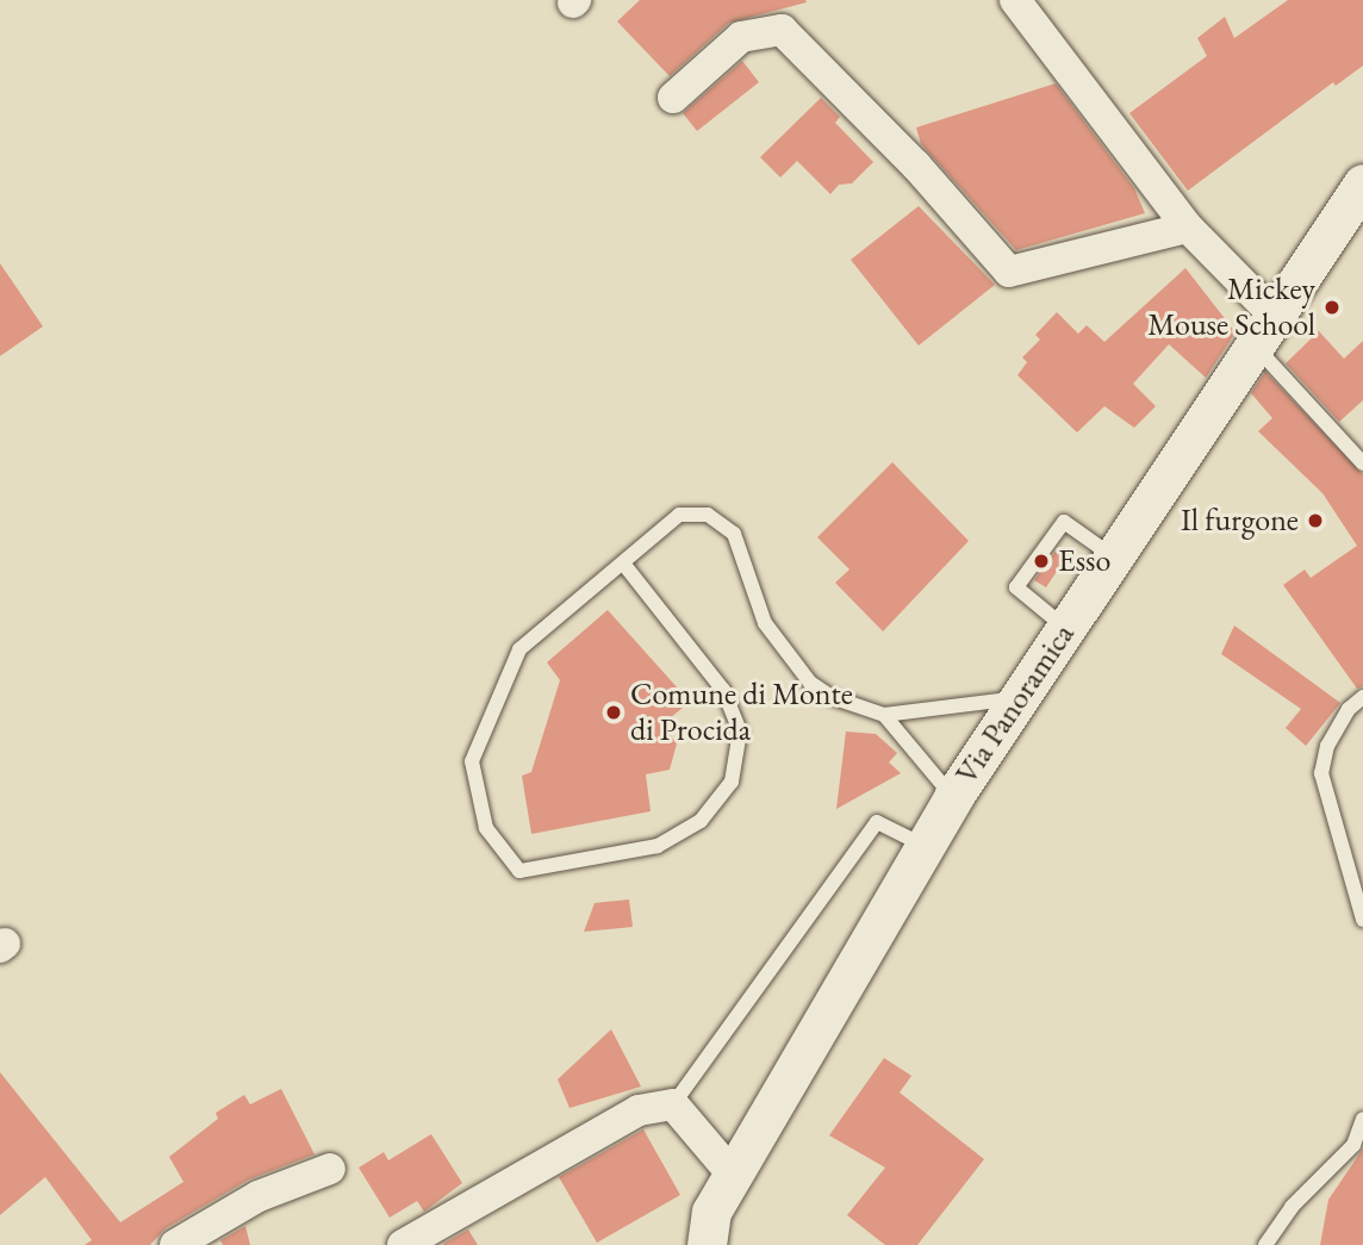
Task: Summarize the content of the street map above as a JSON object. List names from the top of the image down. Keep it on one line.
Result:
{"streets":{"street":["Via Panoramica"]},"places":["Mickey Mouse School","Il furgone","Esso","Comune di Monte di Procida"]}
